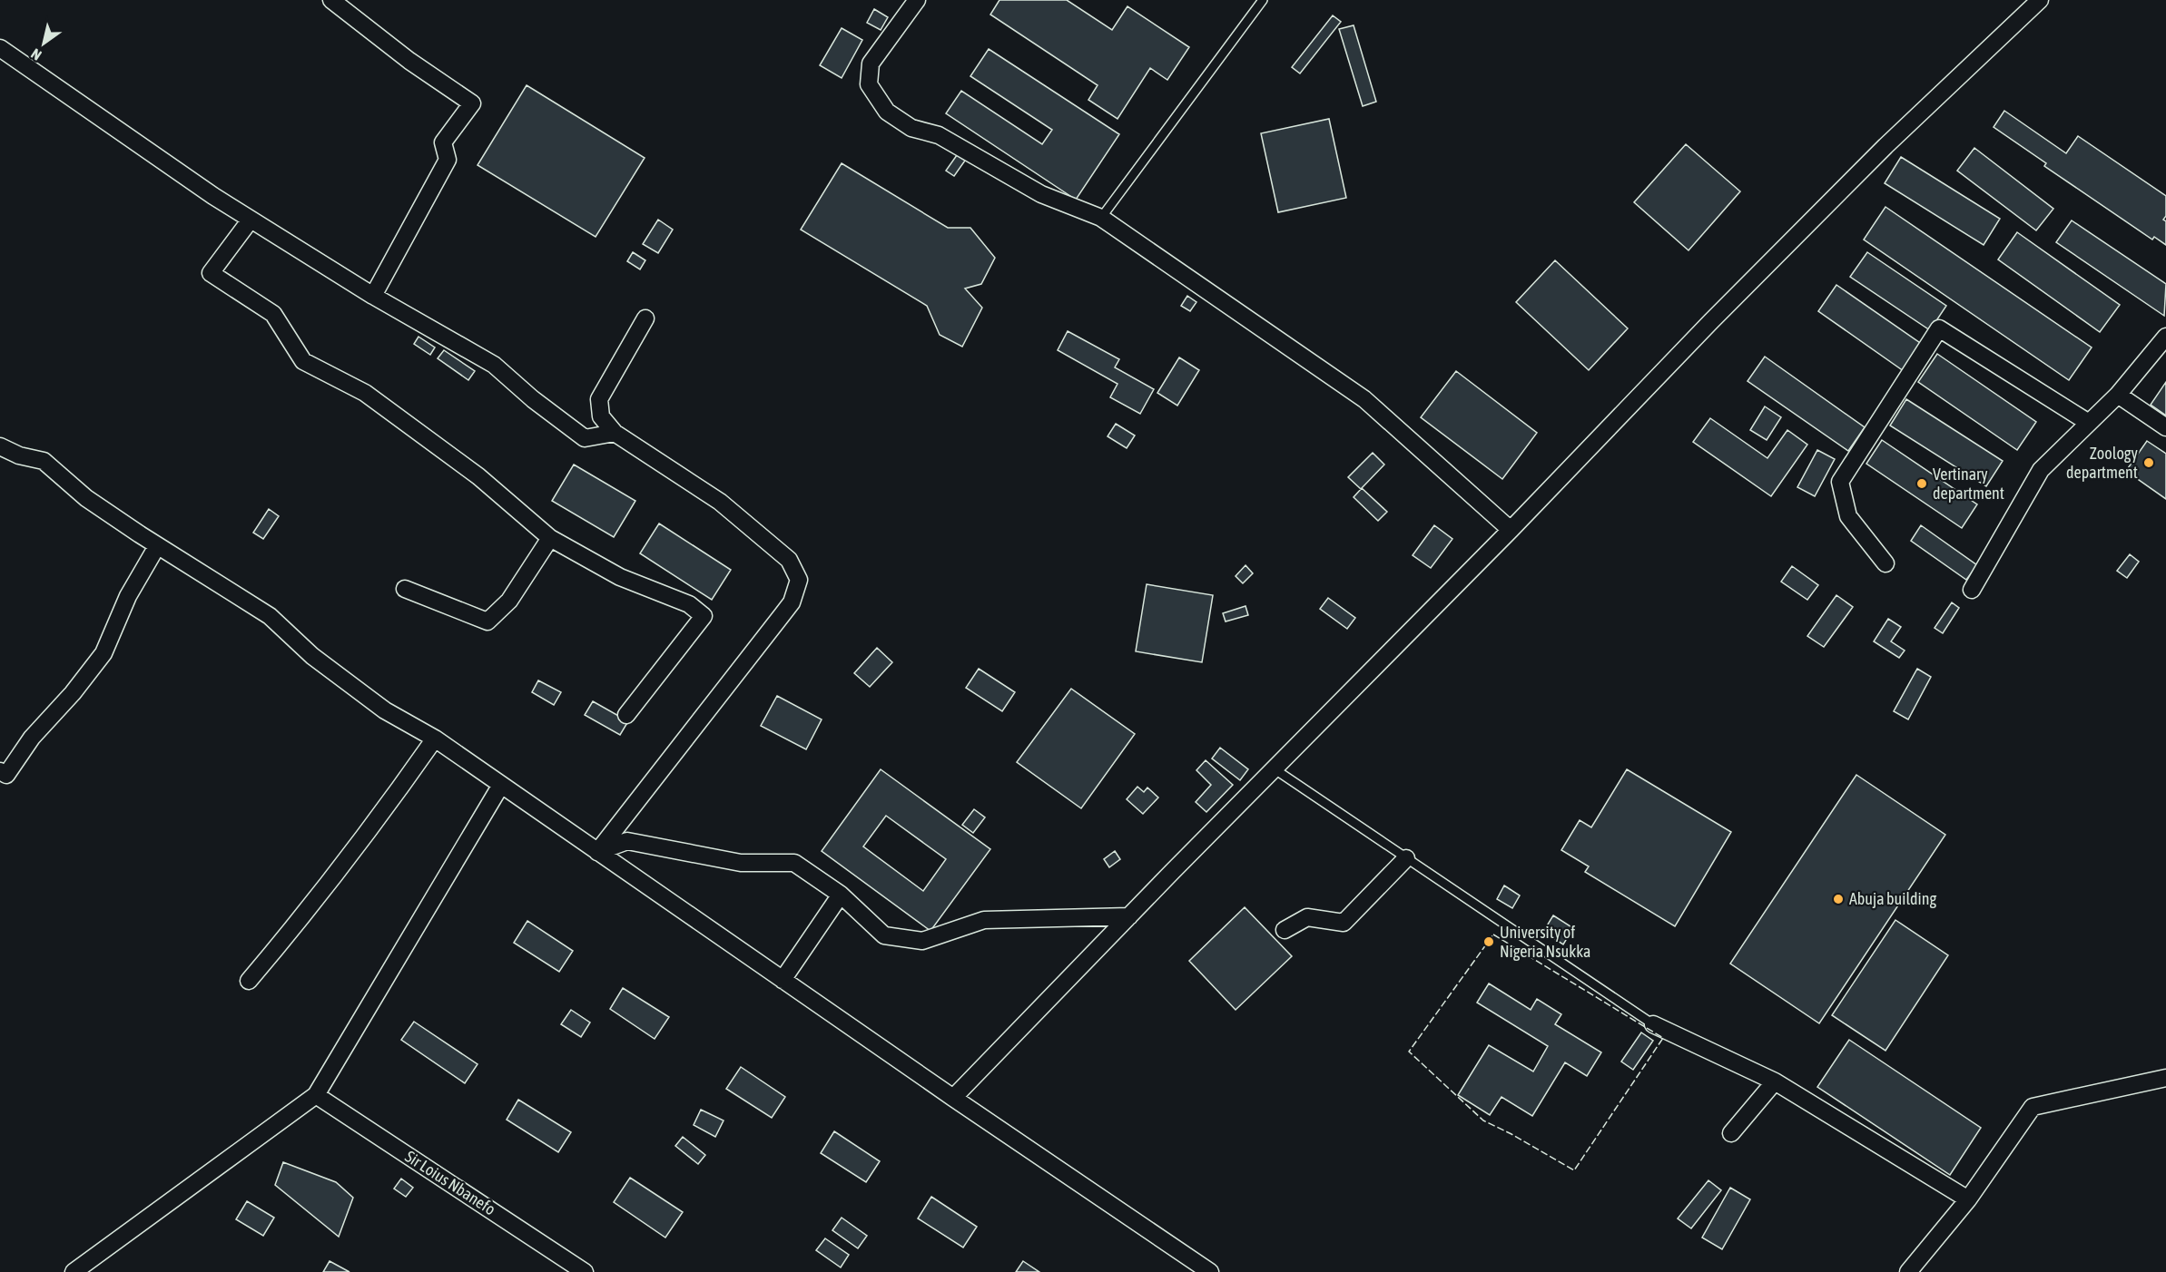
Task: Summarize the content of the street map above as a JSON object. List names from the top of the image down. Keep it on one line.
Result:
{"streets":{"street":["Sir Loius Nbanefo"]},"places":["Zoology department","Vertinary department","Abuja building","University of Nigeria Nsukka"],"north":"bottom left"}
